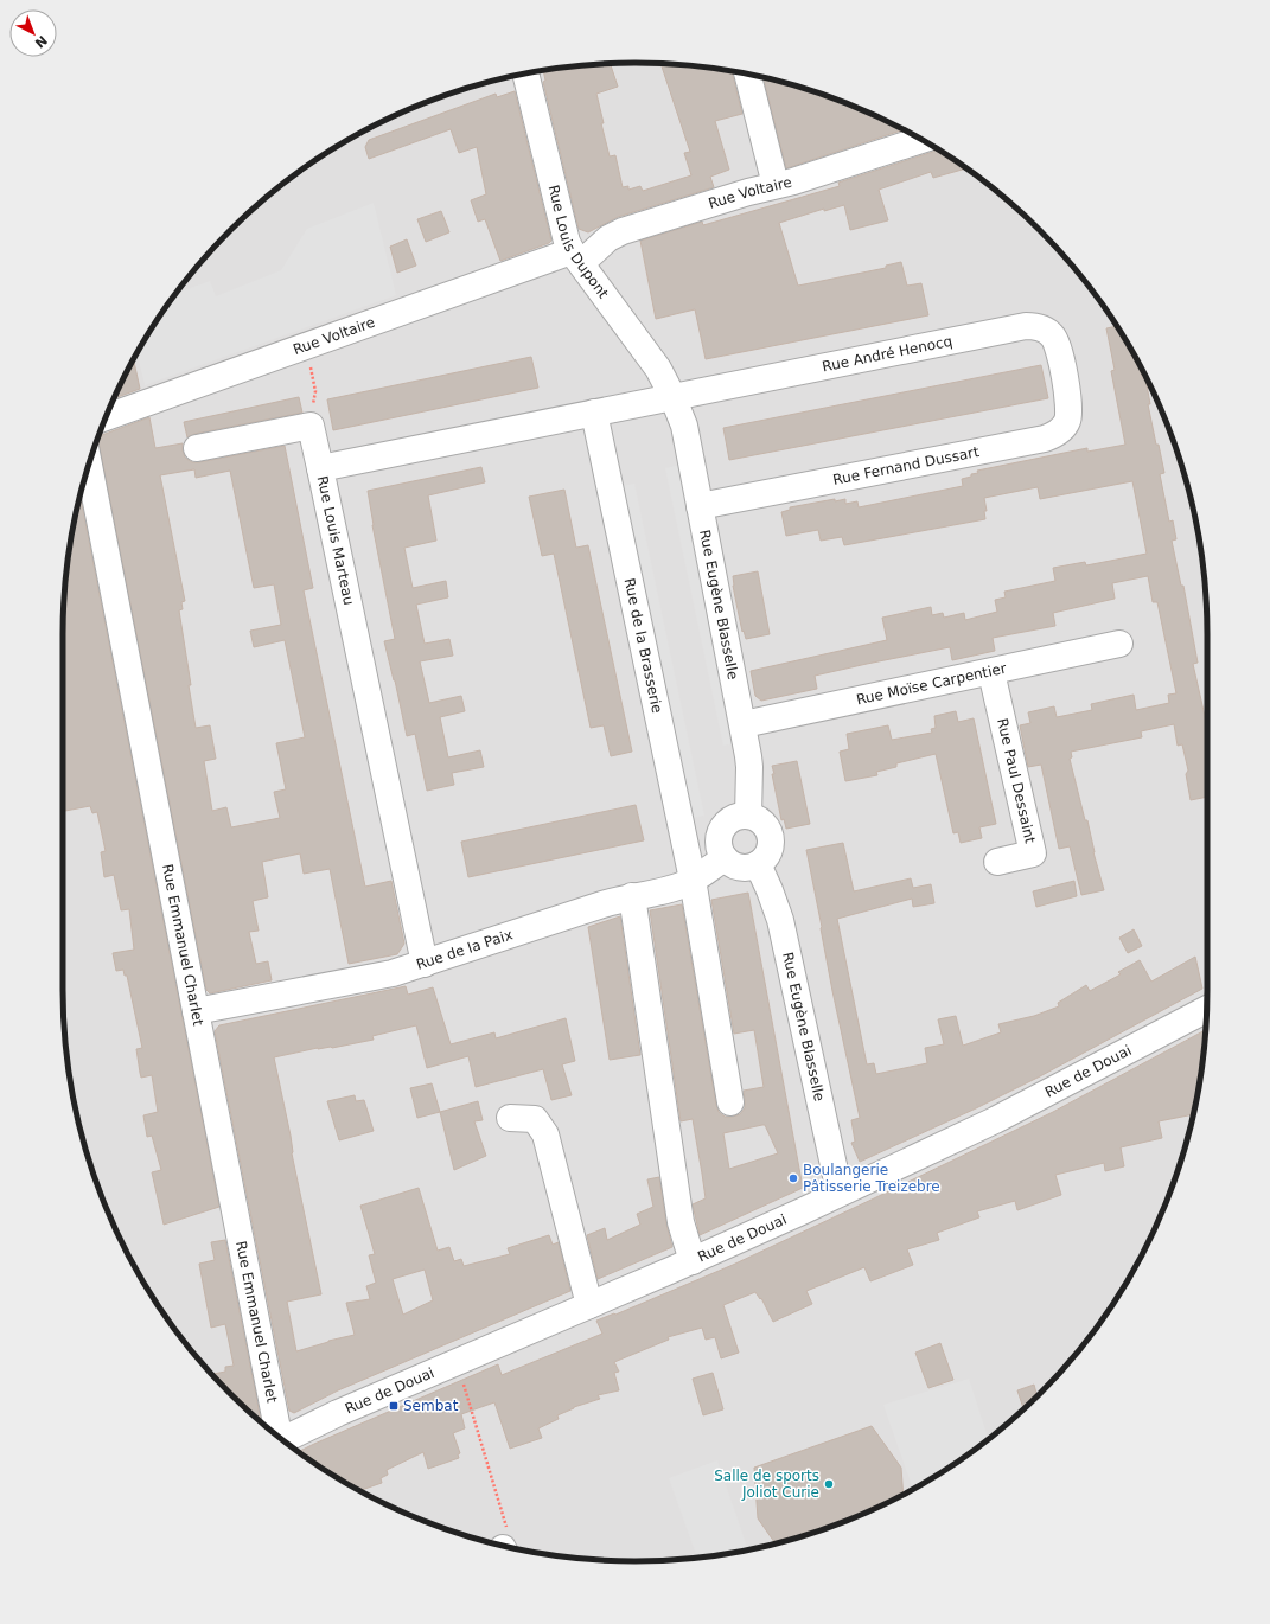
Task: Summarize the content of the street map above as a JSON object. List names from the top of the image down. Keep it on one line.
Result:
{"streets":{"street":["Rue Voltaire","Rue Louis Dupont","Rue André Henocq","Rue Fernand Dussart","Rue Louis Marteau","Rue Eugène Blasselle","Rue de la Brasserie","Rue Moïse Carpentier","Rue Paul Dessaint","Rue Emmanuel Charlet","Rue de la Paix","Rue de Douai"]},"crossings":[["Rue Voltaire","Rue Louis Dupont"],["Rue Louis Dupont","Rue André Henocq"],["Rue Louis Dupont","Rue Louis Marteau"],["Rue Louis Dupont","Rue Eugène Blasselle"],["Rue André Henocq","Rue Fernand Dussart"],["Rue André Henocq","Rue Louis Marteau"],["Rue André Henocq","Rue Eugène Blasselle"],["Rue Fernand Dussart","Rue Eugène Blasselle"],["Rue Louis Marteau","Rue Eugène Blasselle"],["Rue Louis Marteau","Rue de la Brasserie"],["Rue Louis Marteau","Rue de la Paix"],["Rue Eugène Blasselle","Rue Moïse Carpentier"],["Rue Eugène Blasselle","Rue de la Paix"],["Rue Eugène Blasselle","Rue de Douai"],["Rue de la Brasserie","Rue de la Paix"],["Rue Moïse Carpentier","Rue Paul Dessaint"],["Rue Emmanuel Charlet","Rue de la Paix"]],"places":{"other":["Boulangerie Pâtisserie Treizebre","Salle de sports Joliot Curie"],"transit":["Sembat"]},"north":"bottom right"}
